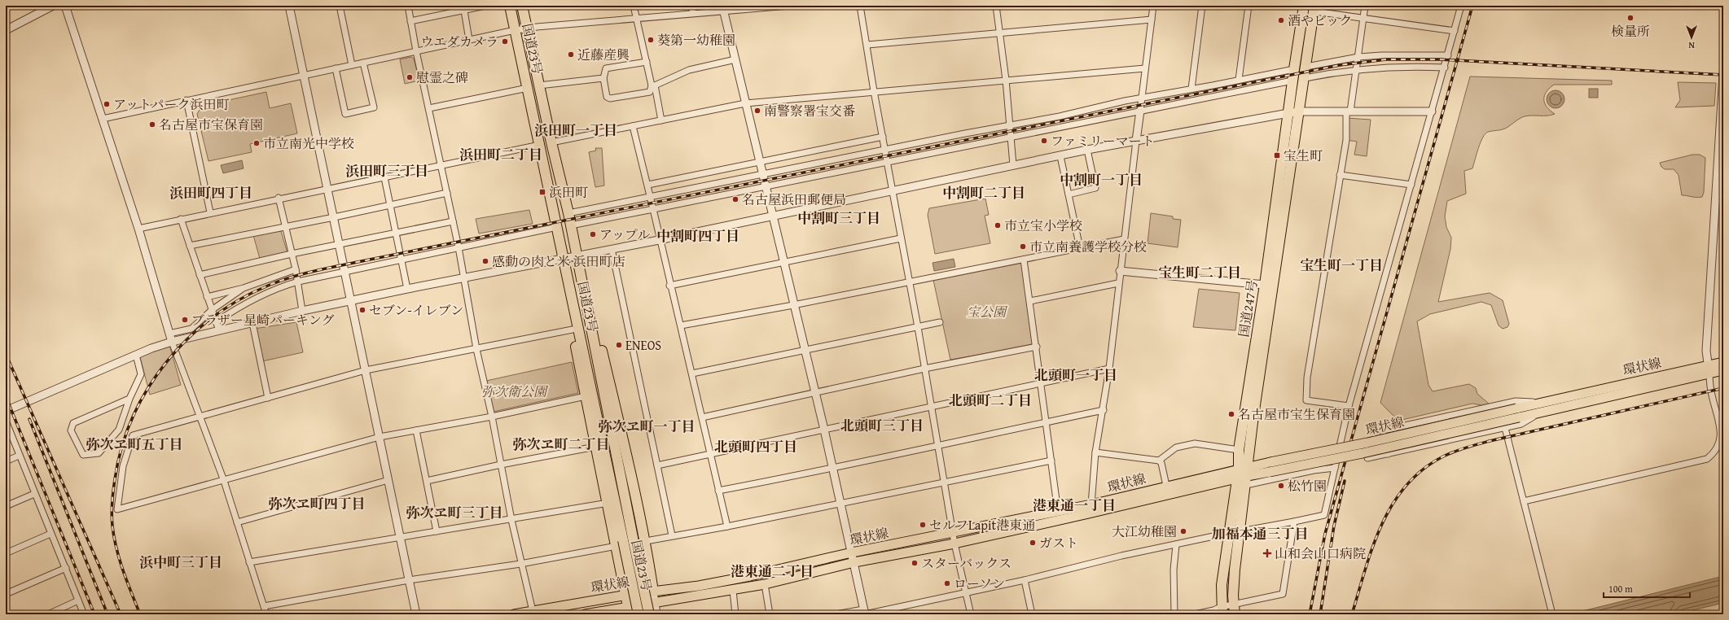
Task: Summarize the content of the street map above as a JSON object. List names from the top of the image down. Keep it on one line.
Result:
{"streets":{"highway":["国道23号","国道247号"],"main road":["環状線"]},"crossings":[["国道247号","環状線"]],"districts":["浜田町一丁目","浜田町二丁目","浜田町三丁目","中割町一丁目","浜田町四丁目","中割町二丁目","中割町三丁目","中割町四丁目","宝生町一丁目","宝生町二丁目","北頭町一丁目","北頭町二丁目","北頭町三丁目","弥次ヱ町一丁目","弥次ヱ町五丁目","弥次ヱ町二丁目","北頭町四丁目","弥次ヱ町四丁目","港東通一丁目","弥次ヱ町三丁目","加福本通三丁目","浜中町三丁目","港東通二丁目"],"parks":["宝公園","弥次衛公園"],"places":{"other":["検量所","酒やビック","葵第一幼稚園","ウエダカメラ","近藤産興","慰霊之碑","アットパーク浜田町","南警察署宝交番","名古屋市宝保育園","ファミリーマート","市立南光中学校","名古屋浜田郵便局","市立宝小学校","アップル","市立南養護学校分校","感動の肉と米 浜田町店","セブン-イレブン","ブラザー星崎パーキング","ENEOS","名古屋市宝生保育園","松竹園","セルフLapit港東通","大江幼稚園","ガスト","スターバックス","ローソン"],"transit":["宝生町","浜田町"],"health":["山和会山口病院"]},"scale_bar":"100 m","north":"bottom"}
